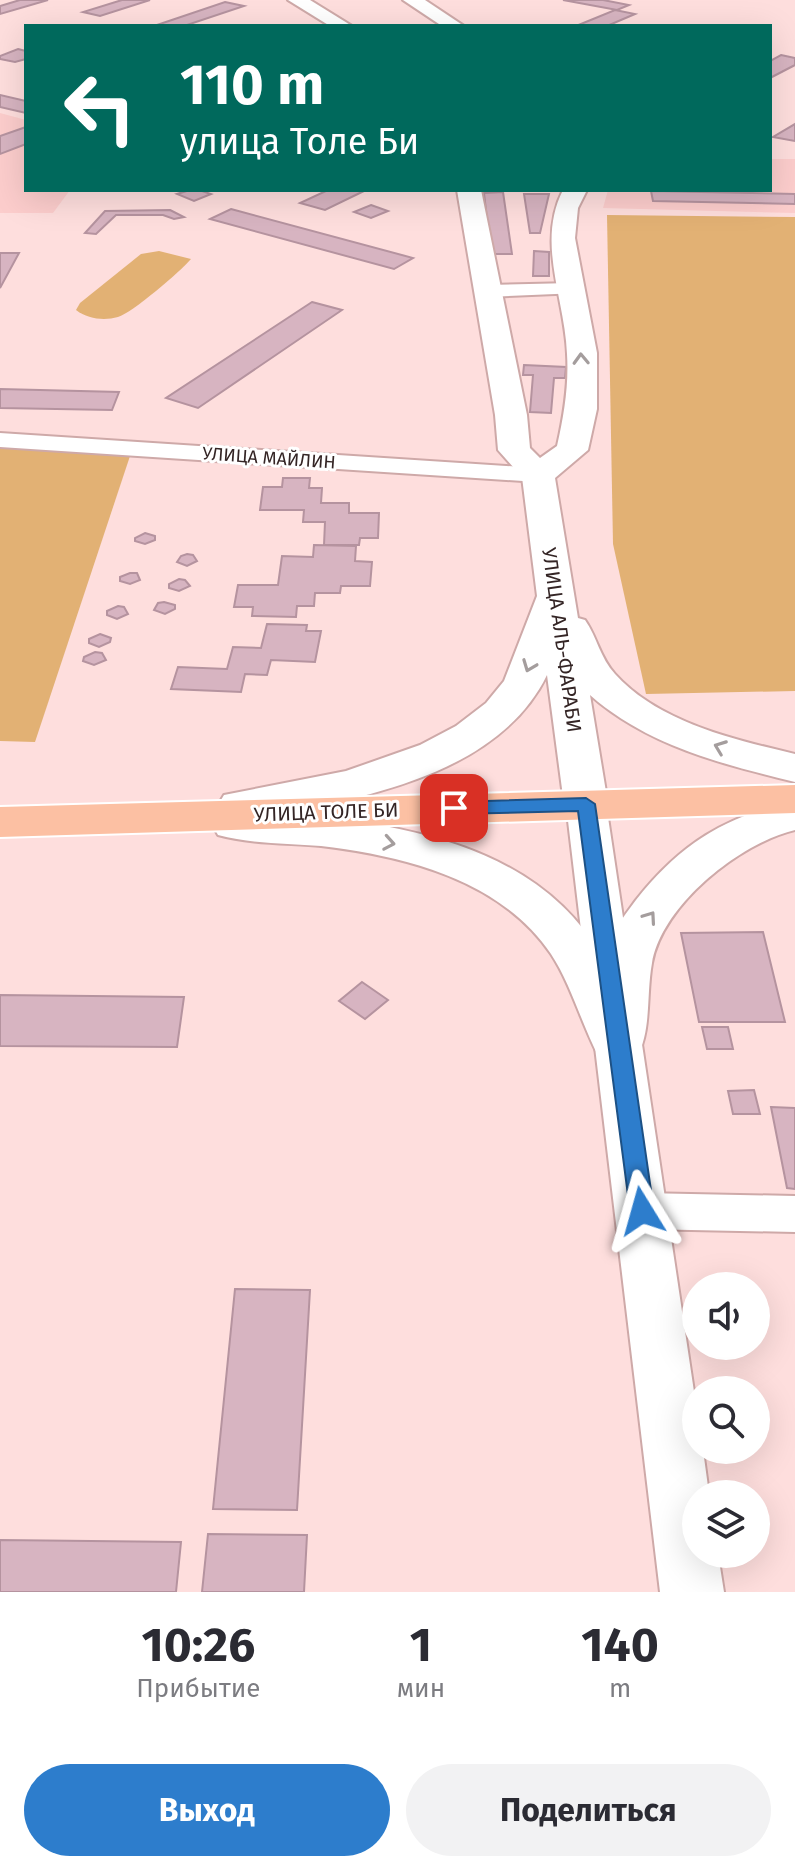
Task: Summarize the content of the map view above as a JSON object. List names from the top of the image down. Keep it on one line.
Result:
{"streets":{"main road":["УЛИЦА АЛЬ-ФАРАБИ","УЛИЦА ТОЛЕ БИ"],"street":["УЛИЦА МАЙЛИН"]},"crossings":[["УЛИЦА МАЙЛИН","УЛИЦА АЛЬ-ФАРАБИ"],["УЛИЦА АЛЬ-ФАРАБИ","УЛИЦА ТОЛЕ БИ"]],"page":{"turn":["110 m","улица Толе Би"],"eta":["10:26","Прибытие","1","мин","140","m"],"buttons":["Выход","Поделиться"]}}
